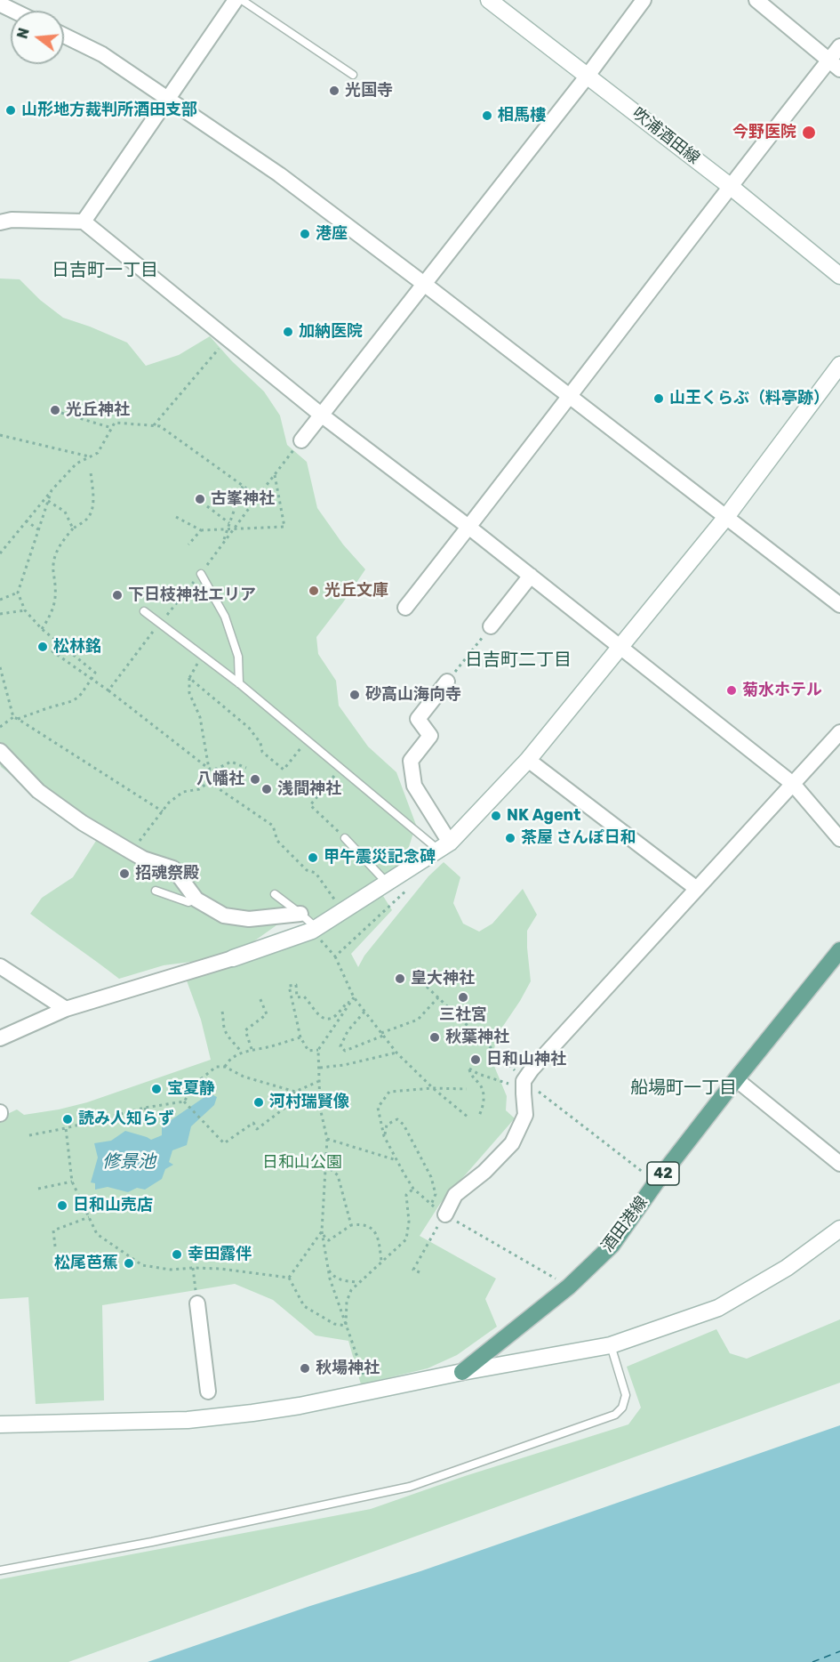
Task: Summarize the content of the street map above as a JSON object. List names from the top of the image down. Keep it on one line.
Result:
{"streets":{"main road":["42","酒田港線"],"street":["吹浦酒田線"]},"districts":["日吉町一丁目","日吉町二丁目","船場町一丁目"],"water":["修景池"],"parks":["日和山公園"],"places":["光国寺","山形地方裁判所酒田支部","相馬樓","今野医院","港座","加納医院","山王くらぶ（料亭跡）","光丘神社","古峯神社","光丘文庫","下日枝神社エリア","松林銘","菊水ホテル","砂高山海向寺","八幡社","浅間神社","NK Agent","茶屋 さんぽ日和","甲午震災記念碑","招魂祭殿","皇大神社","三社宮","秋葉神社","日和山神社","宝夏静","河村瑞賢像","読み人知らず","日和山売店","幸田露伴","松尾芭蕉","秋場神社"],"north":"left"}
